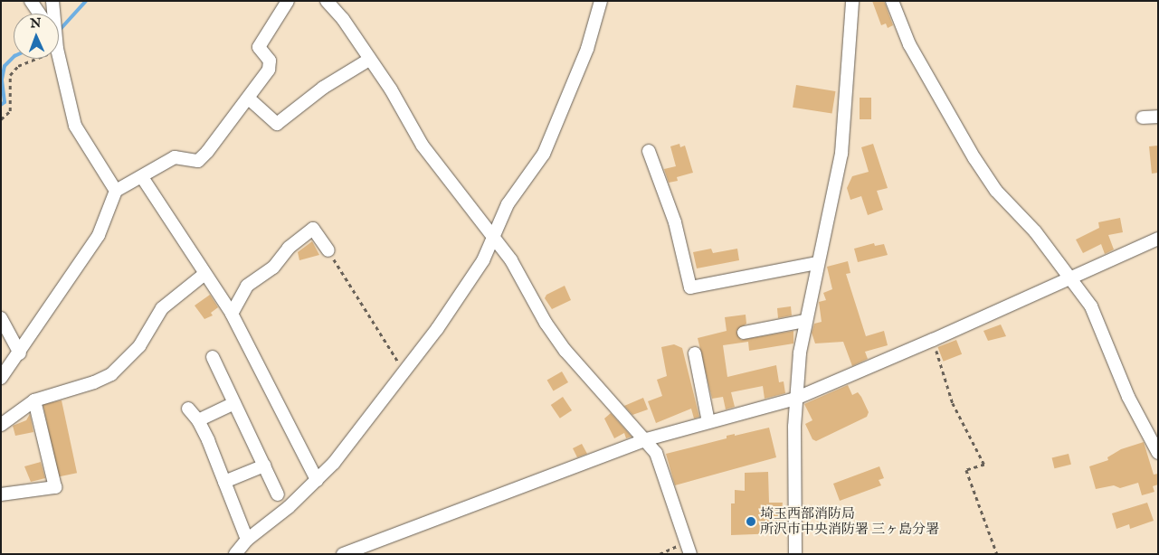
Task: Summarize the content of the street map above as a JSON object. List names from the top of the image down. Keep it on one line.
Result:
{"places":["埼玉西部消防局 所沢市中央消防署 三ヶ島分署"],"north":"top"}
